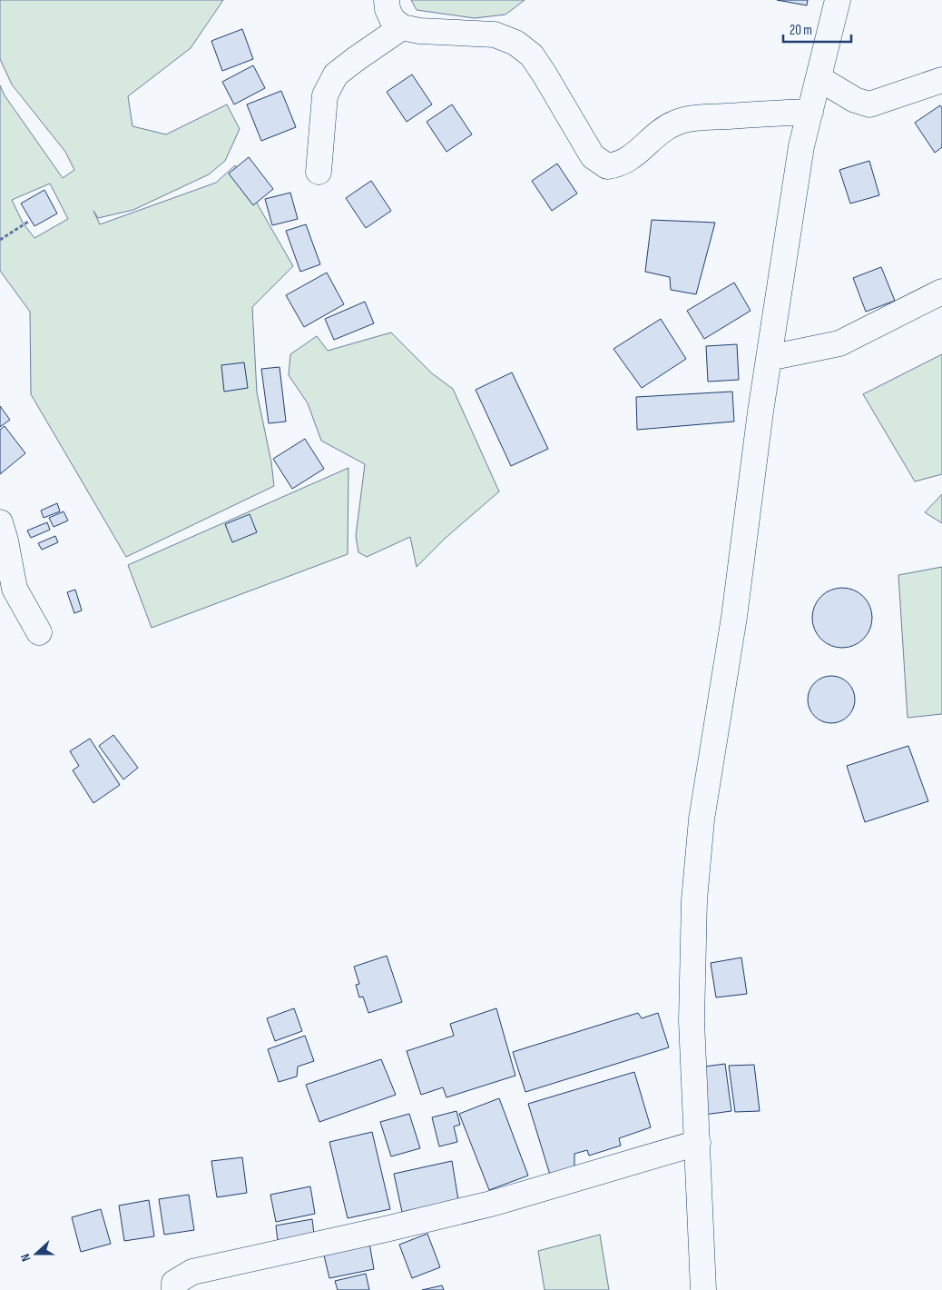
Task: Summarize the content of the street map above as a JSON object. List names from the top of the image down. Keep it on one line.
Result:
{"scale_bar":"20 m","north":"left"}
